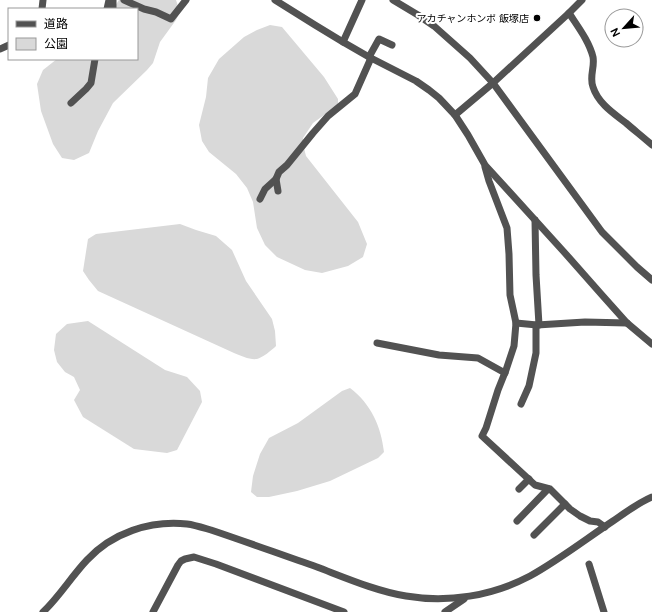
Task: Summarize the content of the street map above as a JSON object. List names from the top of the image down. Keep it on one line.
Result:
{"places":["アカチャンホンポ 飯塚店"],"legend":["道路","公園"],"north":"bottom left"}
